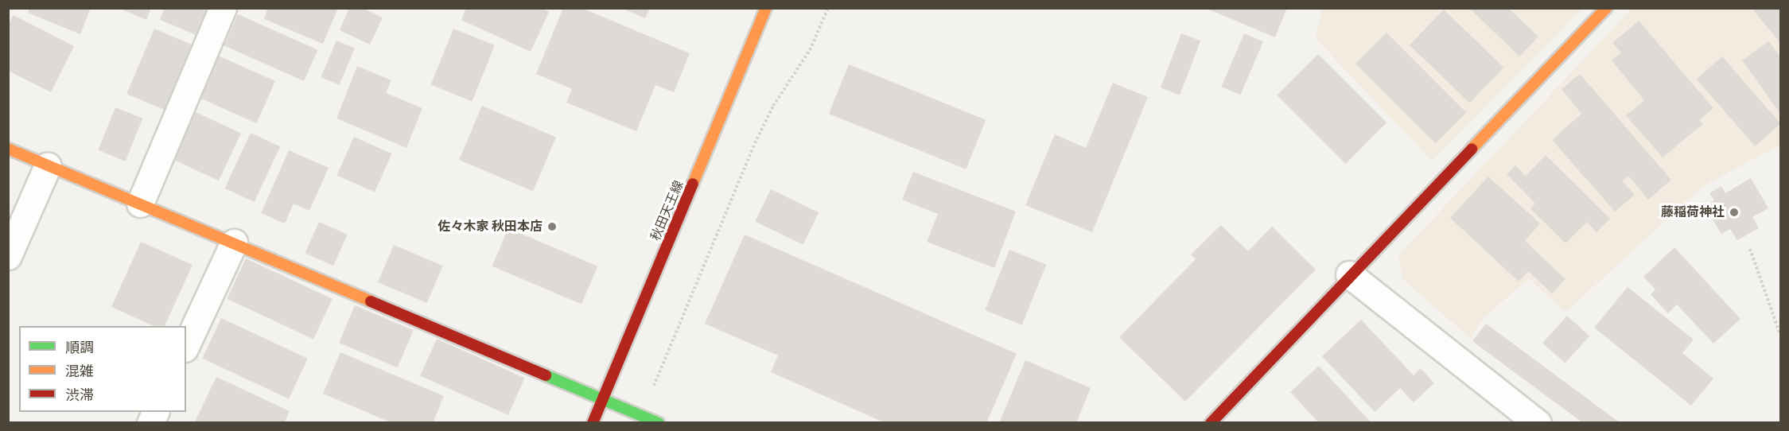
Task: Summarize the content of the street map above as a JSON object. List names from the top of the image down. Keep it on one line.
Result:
{"streets":{"street":["秋田天王線"]},"places":["藤稲荷神社","佐々木家 秋田本店"],"legend":["順調","混雑","渋滞"]}
